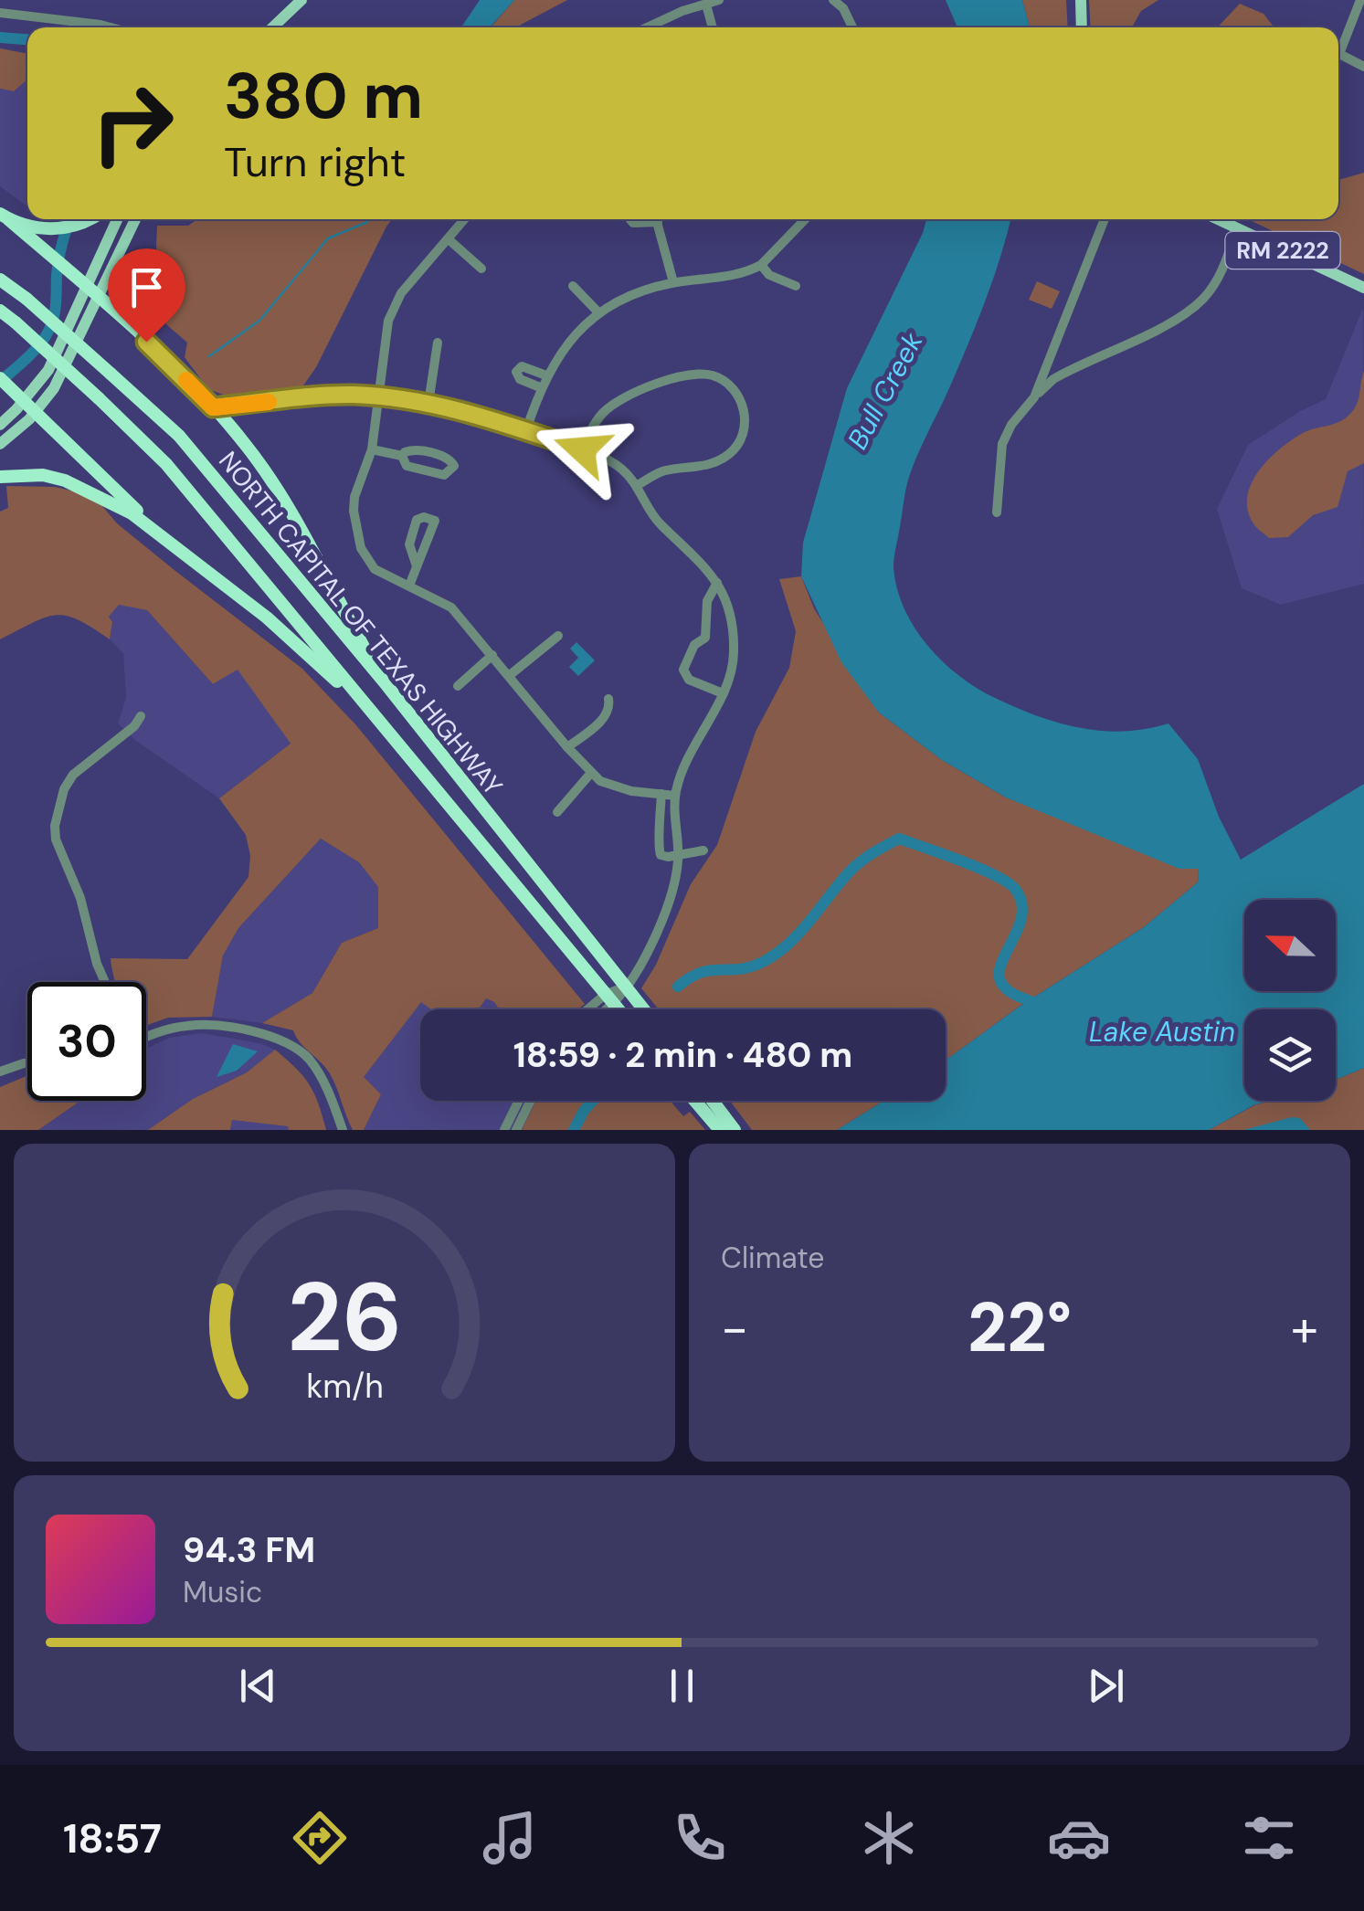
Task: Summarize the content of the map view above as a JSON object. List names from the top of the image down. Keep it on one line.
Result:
{"streets":{"highway":["NORTH CAPITAL OF TEXAS HIGHWAY"],"main road":["RM 2222"]},"water":["Bull Creek","Lake Austin"],"north":"left","page":{"turn":["380 m","Turn right"],"limit":"30","trip":"18:59 · 2 min · 480 m","tile":"Climate","heat":["−","22°","+"],"song":["94.3 FM","Music"],"tabs":"18:57","gauge":["26","km/h"]}}
